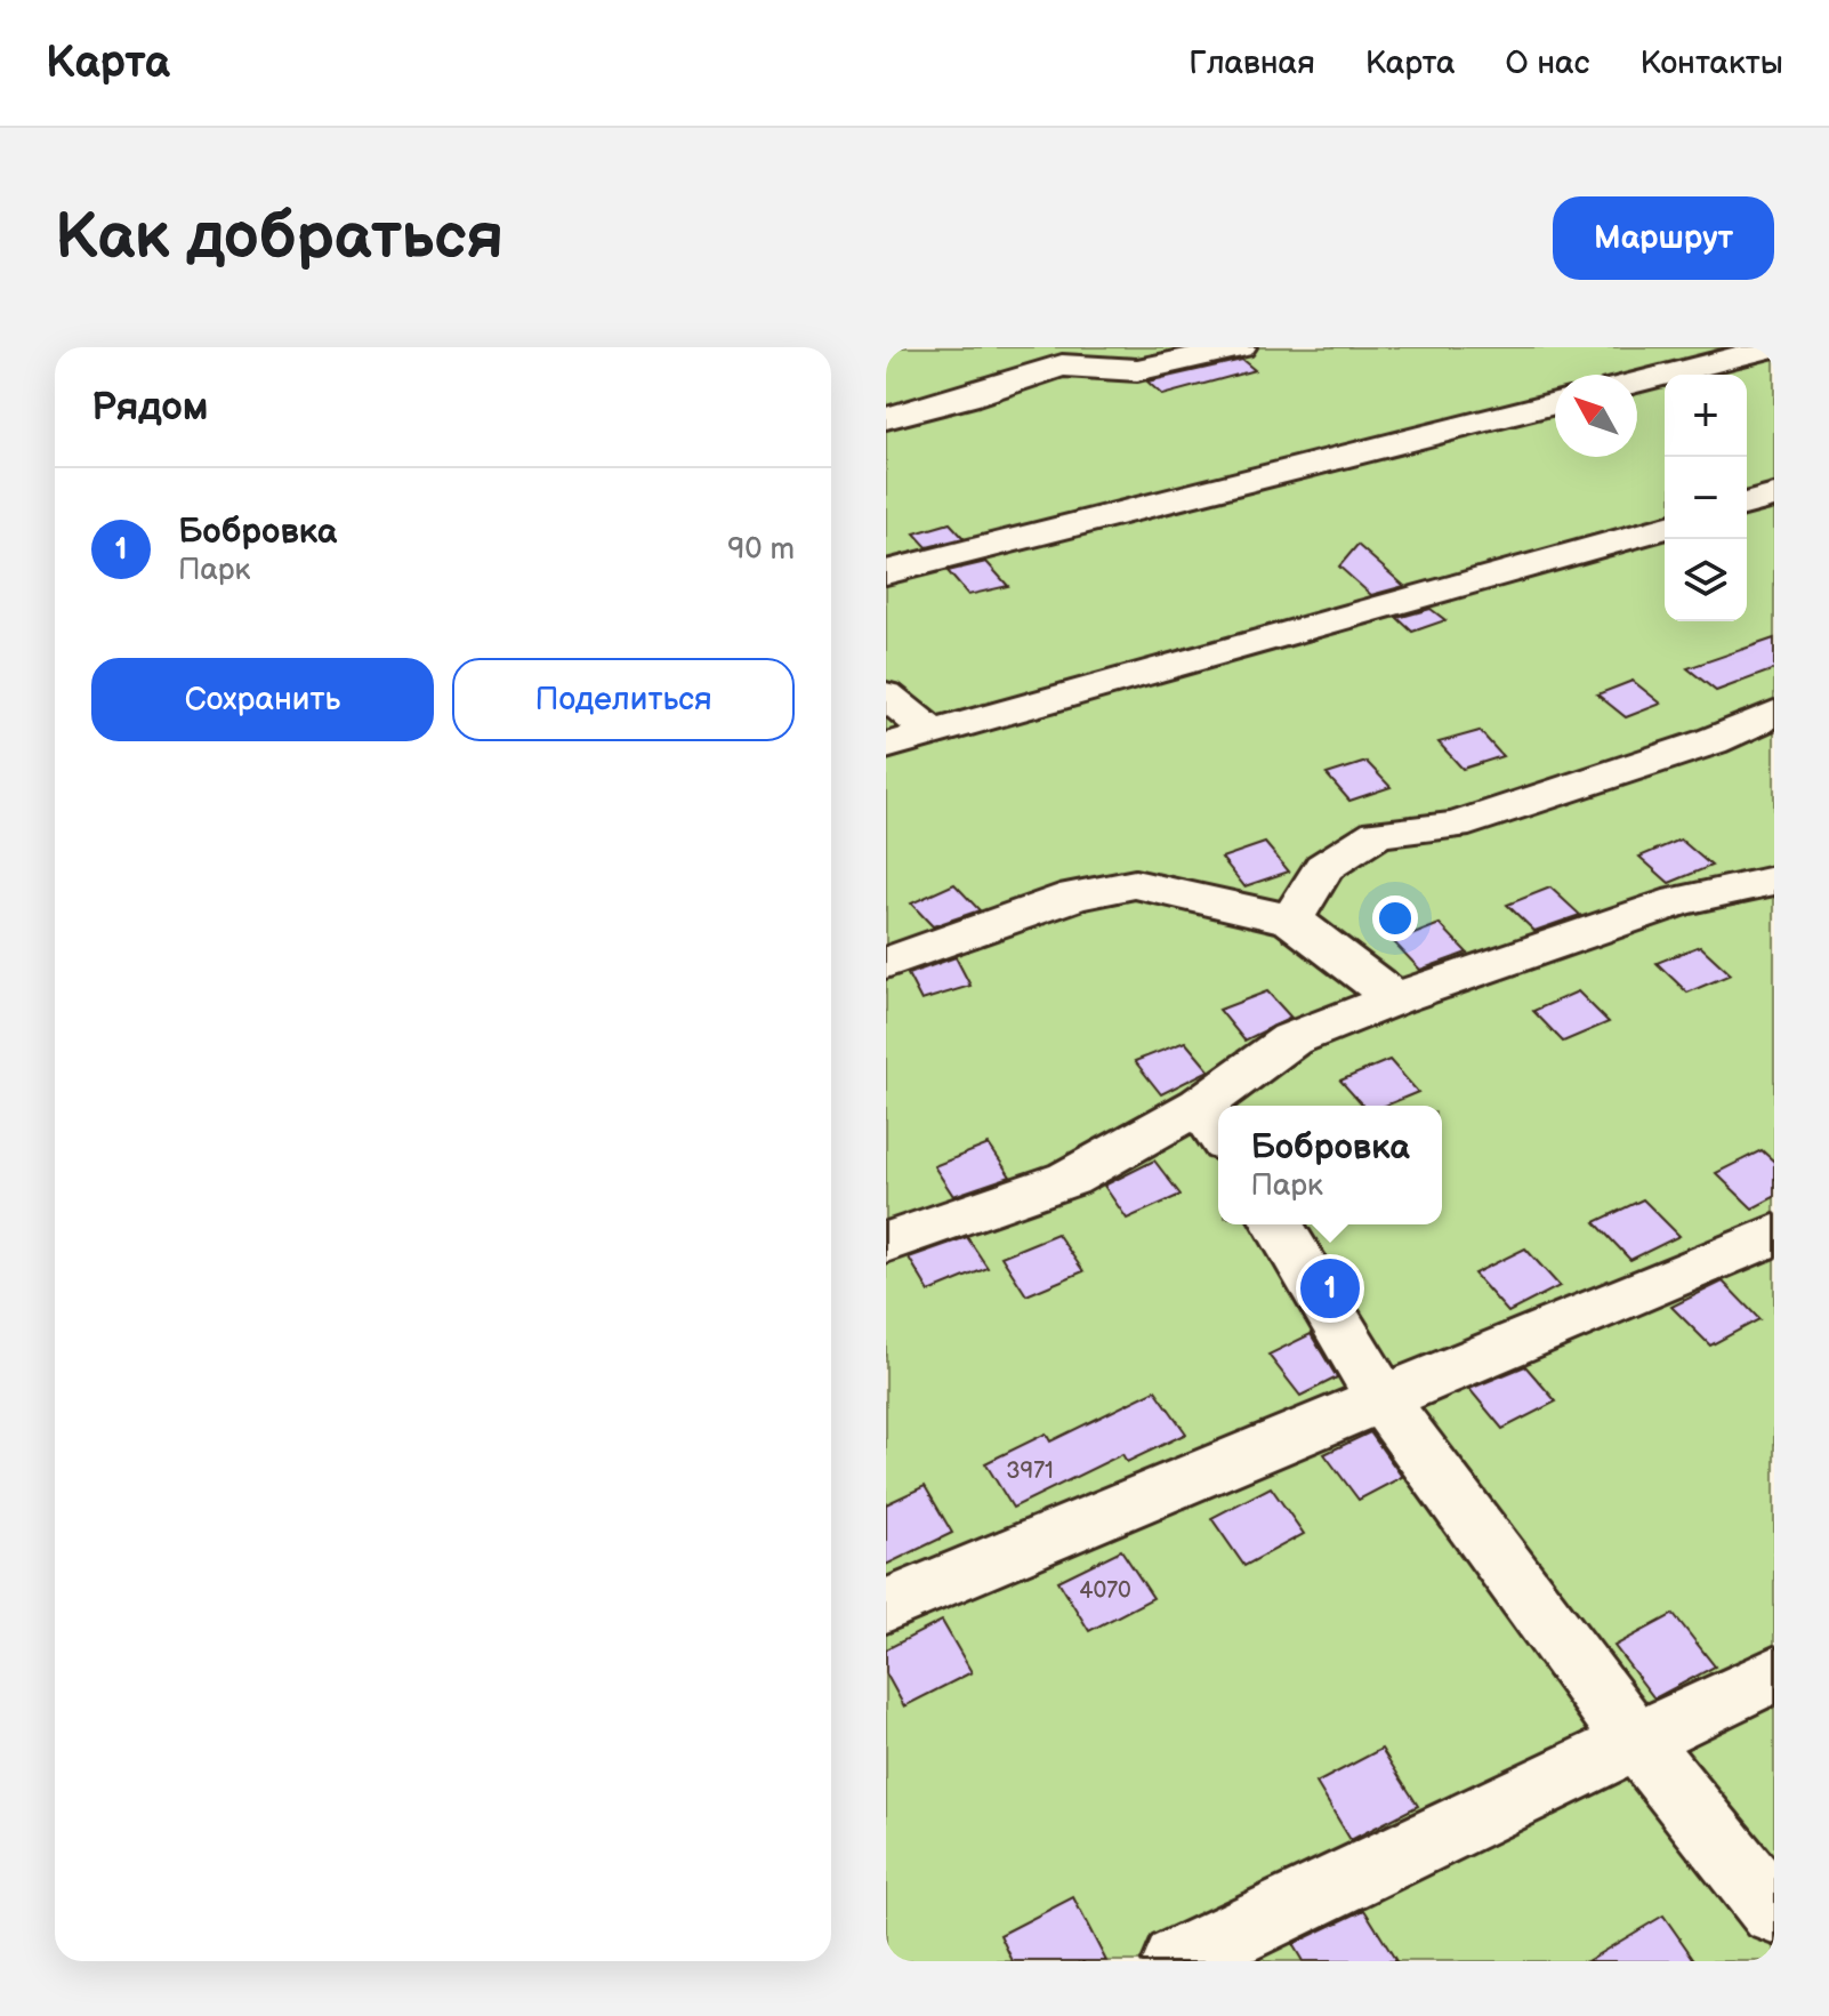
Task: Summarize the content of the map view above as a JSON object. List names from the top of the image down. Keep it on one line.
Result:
{"house_numbers":["3971","4070"],"north":"top left","page":{"header":"Карта","nav":["Главная","Карта","О нас","Контакты"],"buttons":["Маршрут",["Сохранить","Поделиться"]],"title":"Как добраться","heading":"Рядом","map_buttons":["+","−"],"list":[{"mark":"1","name":"Бобровка","note":"Парк","value":"90 m"}],"popup":["Бобровка","Парк"],"pins":"1"}}
